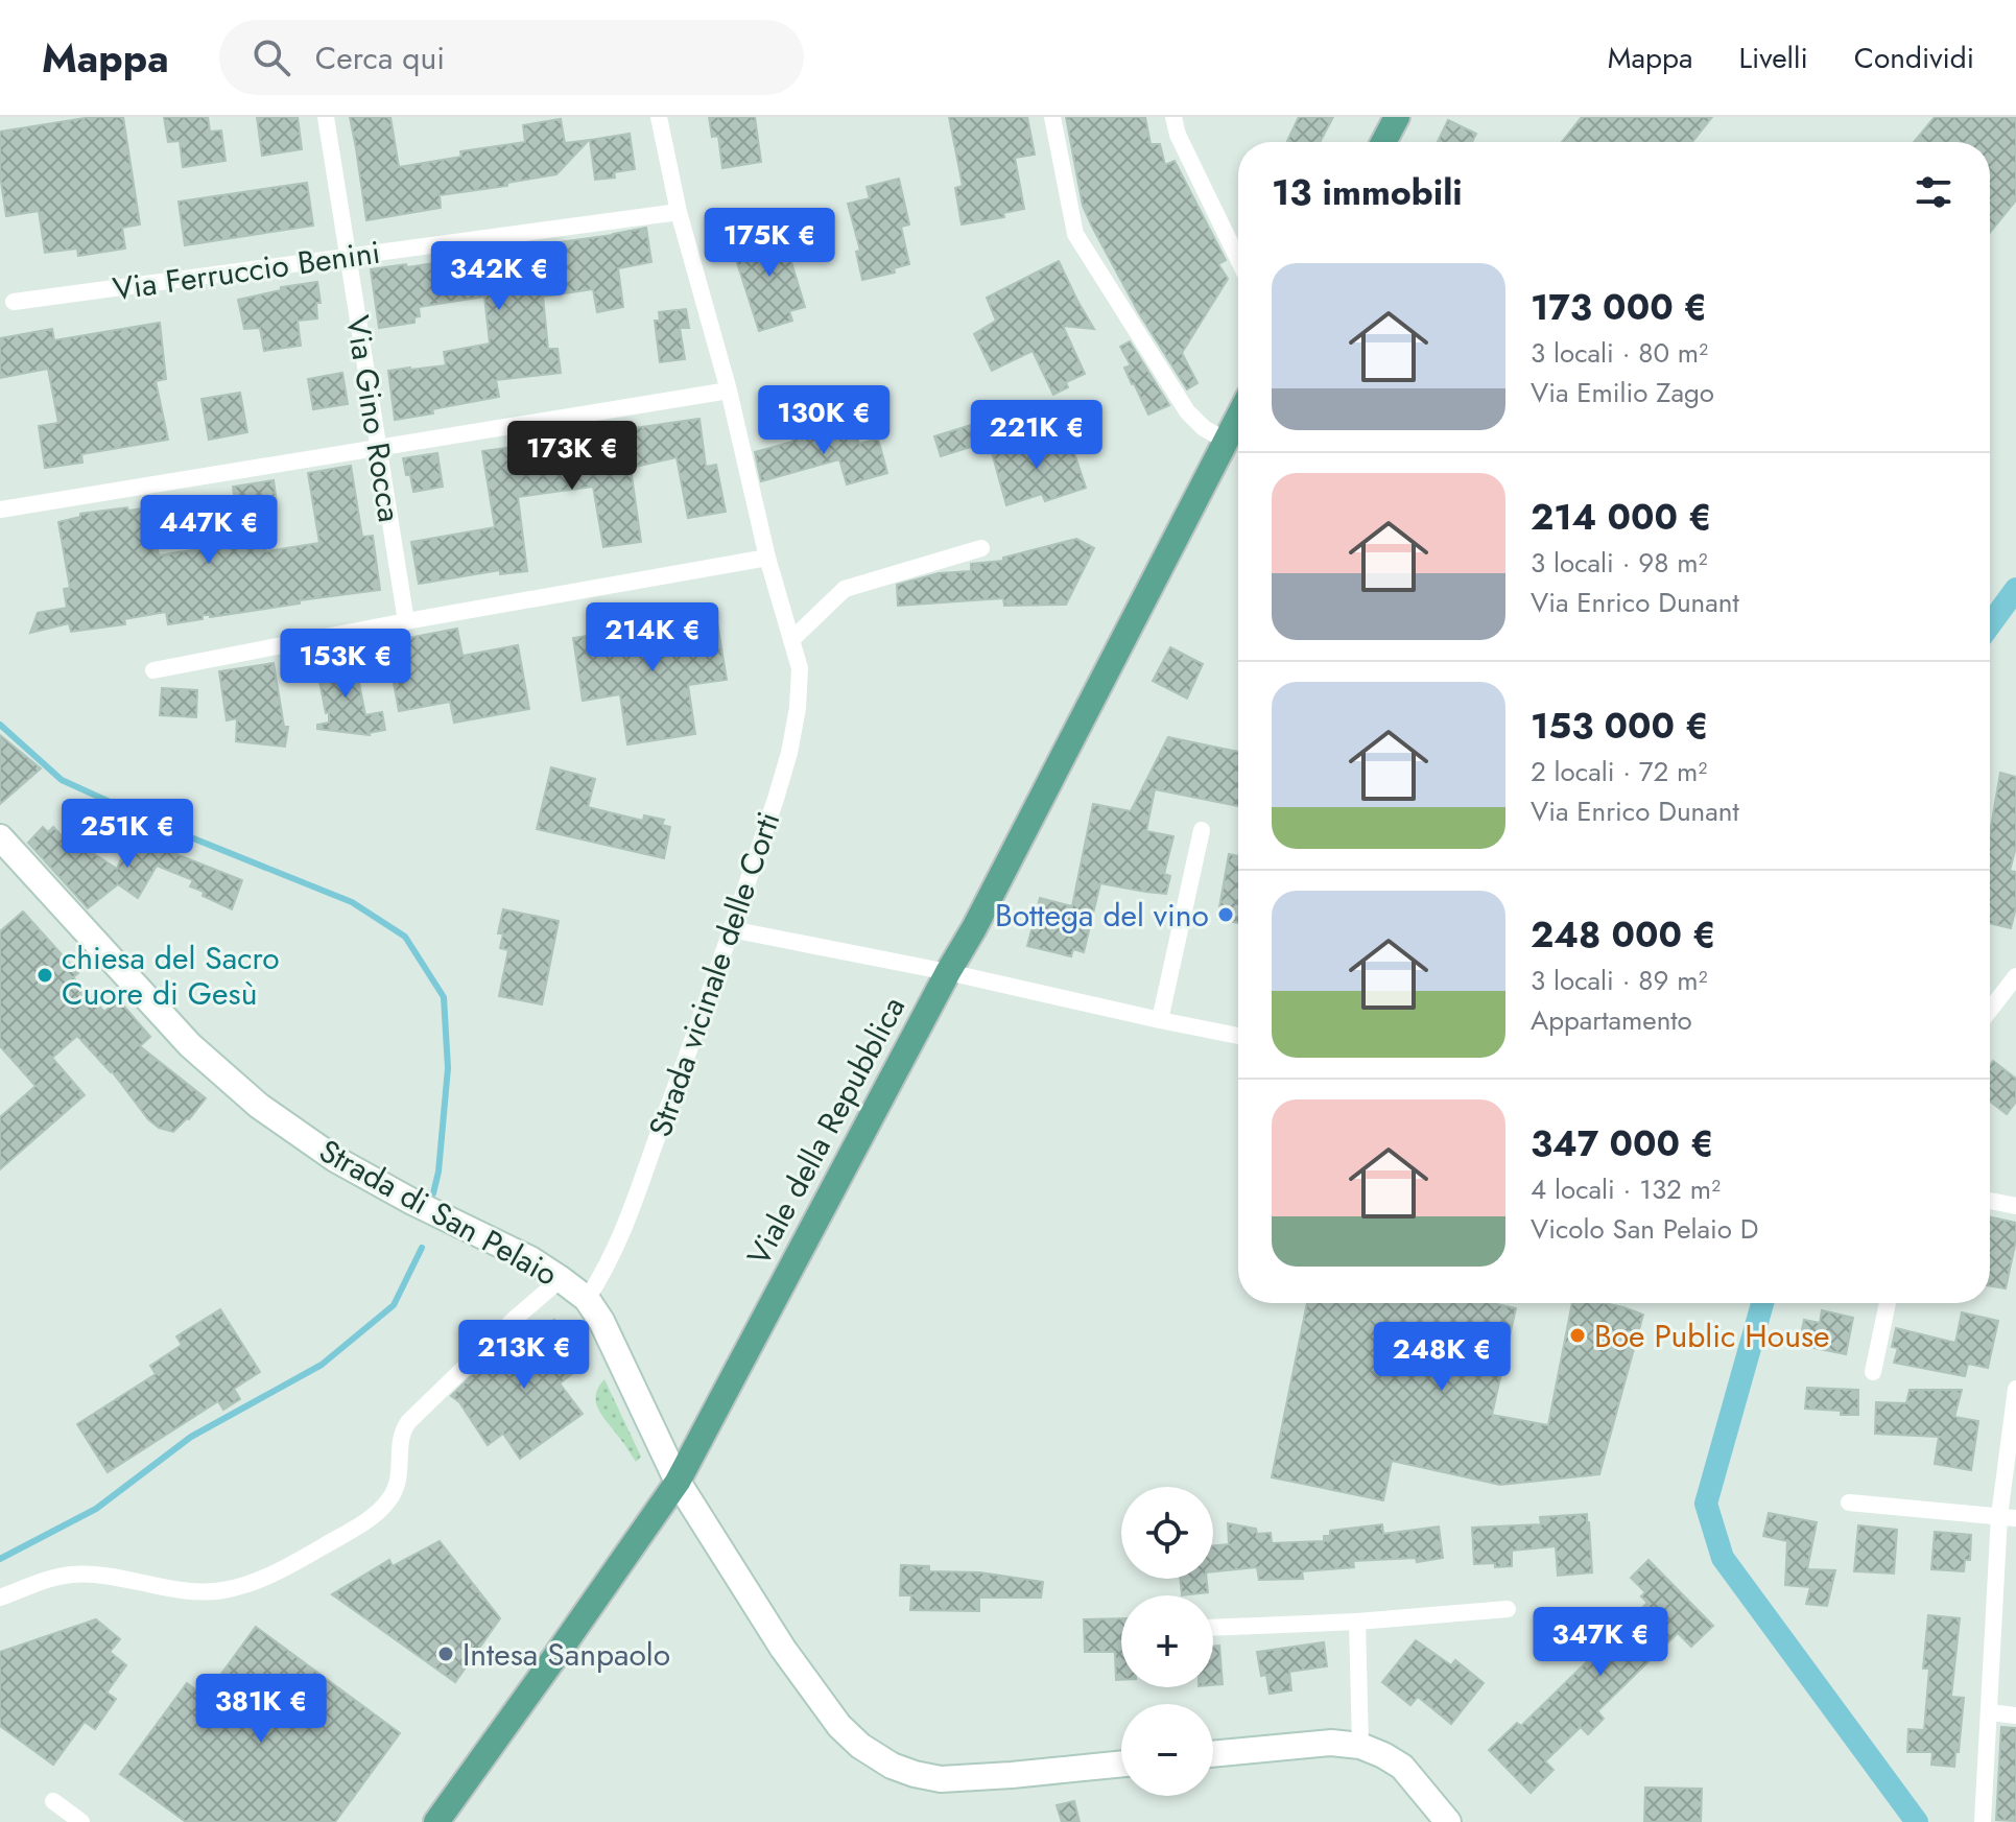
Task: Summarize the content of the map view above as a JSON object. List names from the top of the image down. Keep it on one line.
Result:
{"streets":{"main road":["Viale della Repubblica","Strada di San Pelaio"],"street":["Via Ferruccio Benini","Via Gino Rocca","Strada vicinale delle Corti"]},"crossings":[["Via Ferruccio Benini","Via Gino Rocca"],["Via Ferruccio Benini","Strada vicinale delle Corti"],["Strada vicinale delle Corti","Strada di San Pelaio"],["Viale della Repubblica","Strada di San Pelaio"]],"places":["Bottega del vino","chiesa del Sacro Cuore di Gesù","Boe Public House","Intesa Sanpaolo"],"page":{"header":"Mappa","search":"Cerca qui","nav":["Mappa","Livelli","Condividi"],"heading":"13 immobili","price":["175K €","342K €","130K €","221K €","173K €","447K €","214K €","153K €","251K €","213K €","248K €","347K €","381K €"],"list":[{"name":"173 000 €","note":"3 locali · 80 m² · Via Emilio Zago"},{"name":"214 000 €","note":"3 locali · 98 m² · Via Enrico Dunant"},{"name":"153 000 €","note":"2 locali · 72 m² · Via Enrico Dunant"},{"name":"248 000 €","note":"3 locali · 89 m² · Appartamento"},{"name":"347 000 €","note":"4 locali · 132 m² · Vicolo San Pelaio D"}],"map_buttons":["+","−"]}}
